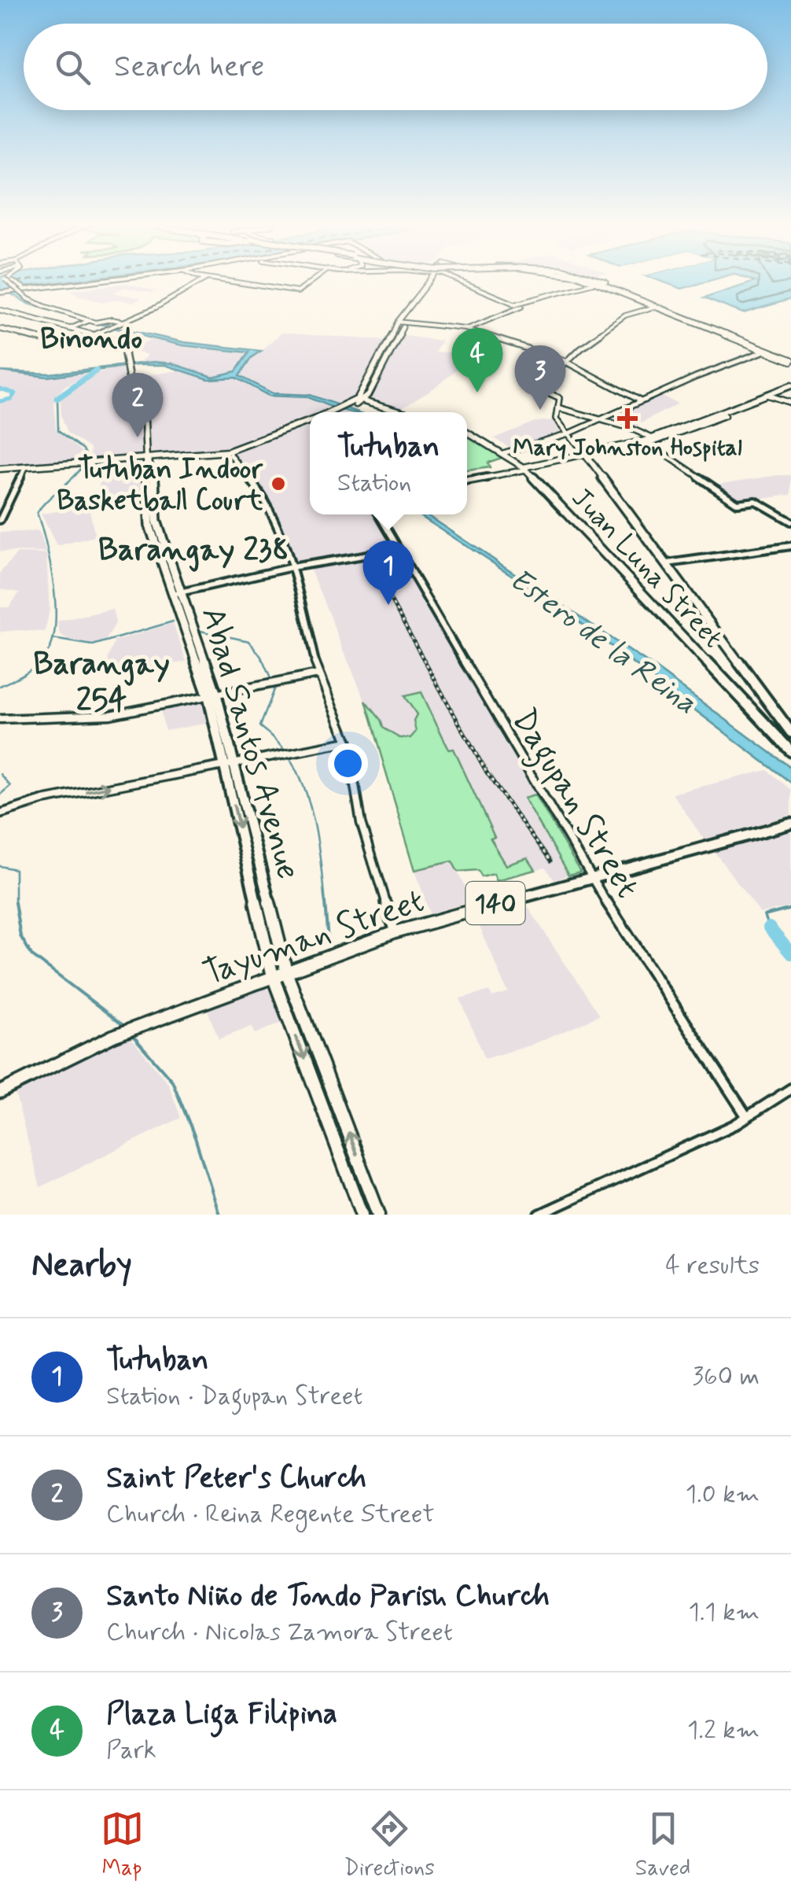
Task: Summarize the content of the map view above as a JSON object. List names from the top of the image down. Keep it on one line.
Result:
{"streets":{"main road":["Juan Luna Street","Abad Santos Avenue","140","Tayuman Street"],"street":["Dagupan Street"]},"crossings":[["Abad Santos Avenue","Tayuman Street"],["Dagupan Street","Tayuman Street"]],"districts":["Binondo","Barangay 238","Barangay 254"],"water":["Estero de la Reina"],"places":{"health":["Mary Johnston Hospital"],"other":["Tutuban Indoor Basketball Court"]},"page":{"search":"Search here","pins":["4","3","2","1"],"popup":["Tutuban","Station"],"heading":["Nearby","4 results"],"list":[{"mark":"1","name":"Tutuban","note":"Station · Dagupan Street","value":"360 m"},{"mark":"2","name":"Saint Peter's Church","note":"Church · Reina Regente Street","value":"1.0 km"},{"mark":"3","name":"Santo Niño de Tondo Parish Church","note":"Church · Nicolas Zamora Street","value":"1.1 km"},{"mark":"4","name":"Plaza Liga Filipina","note":"Park","value":"1.2 km"}],"nav":["Map","Directions","Saved"]}}
